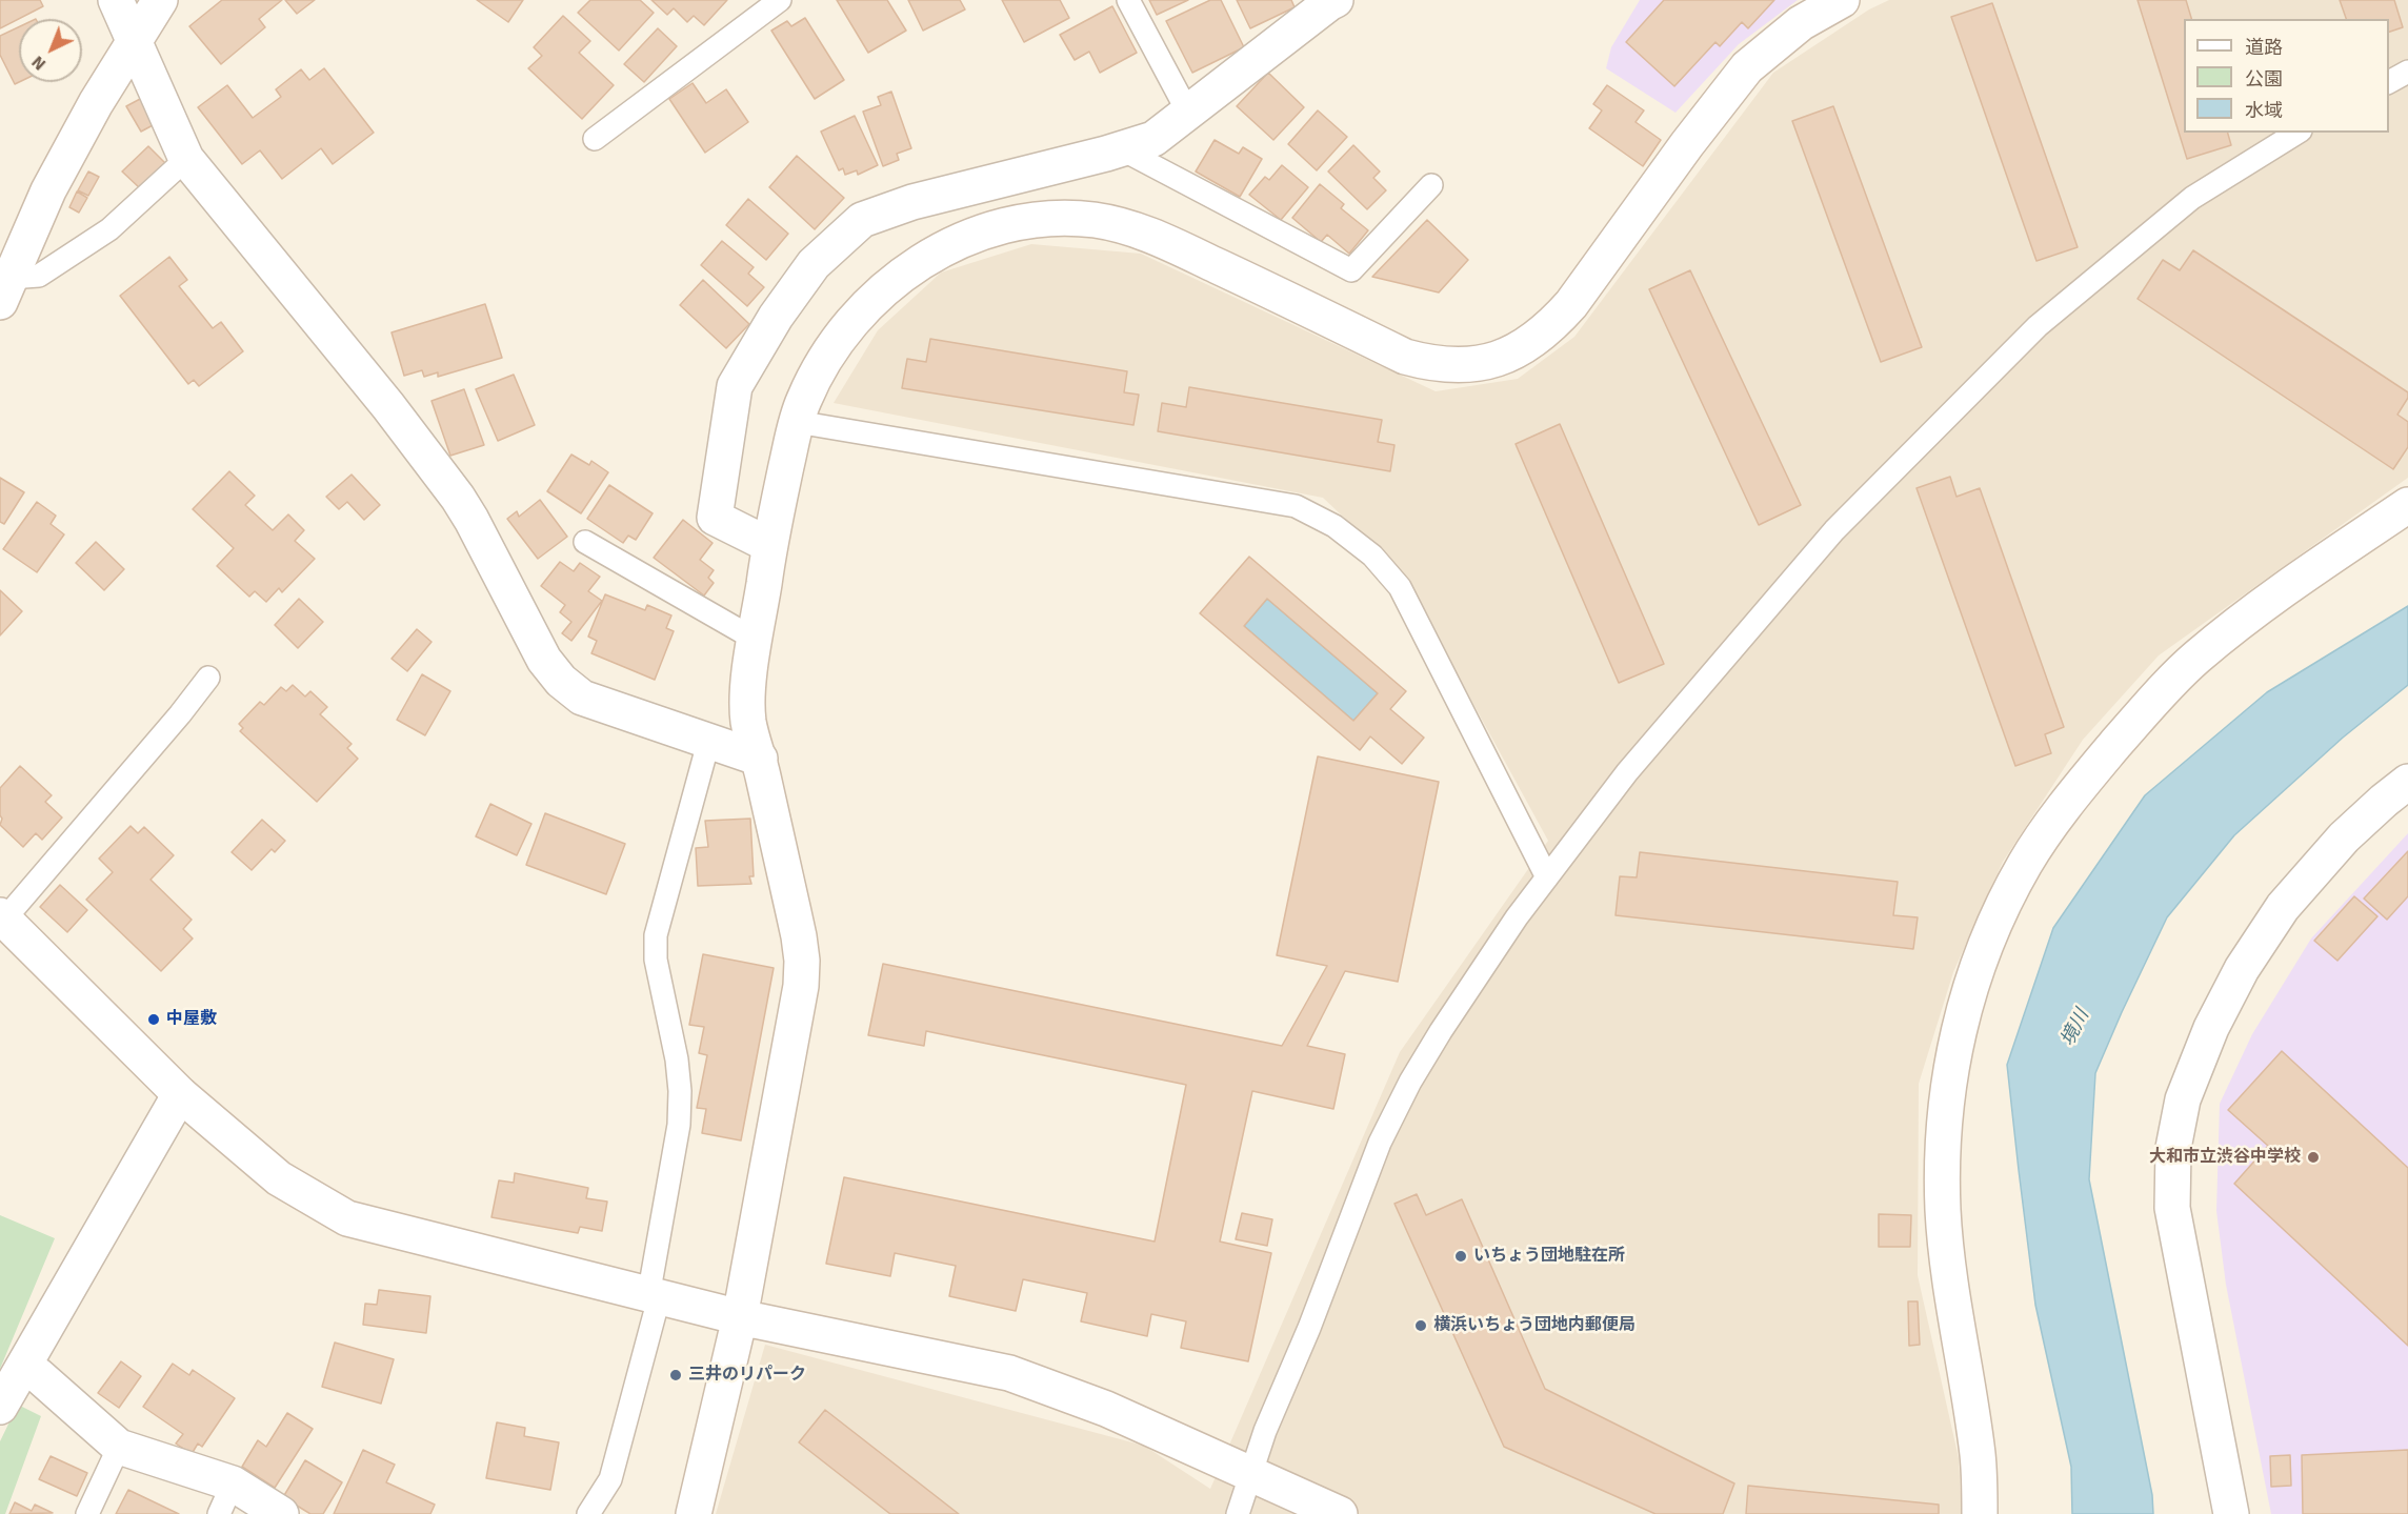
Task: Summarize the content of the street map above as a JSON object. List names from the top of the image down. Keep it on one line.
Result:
{"water":["境川"],"places":["中屋敷","大和市立渋谷中学校","いちょう団地駐在所","横浜いちょう団地内郵便局","三井のリパーク"],"legend":["道路","公園","水域"],"north":"bottom left"}
